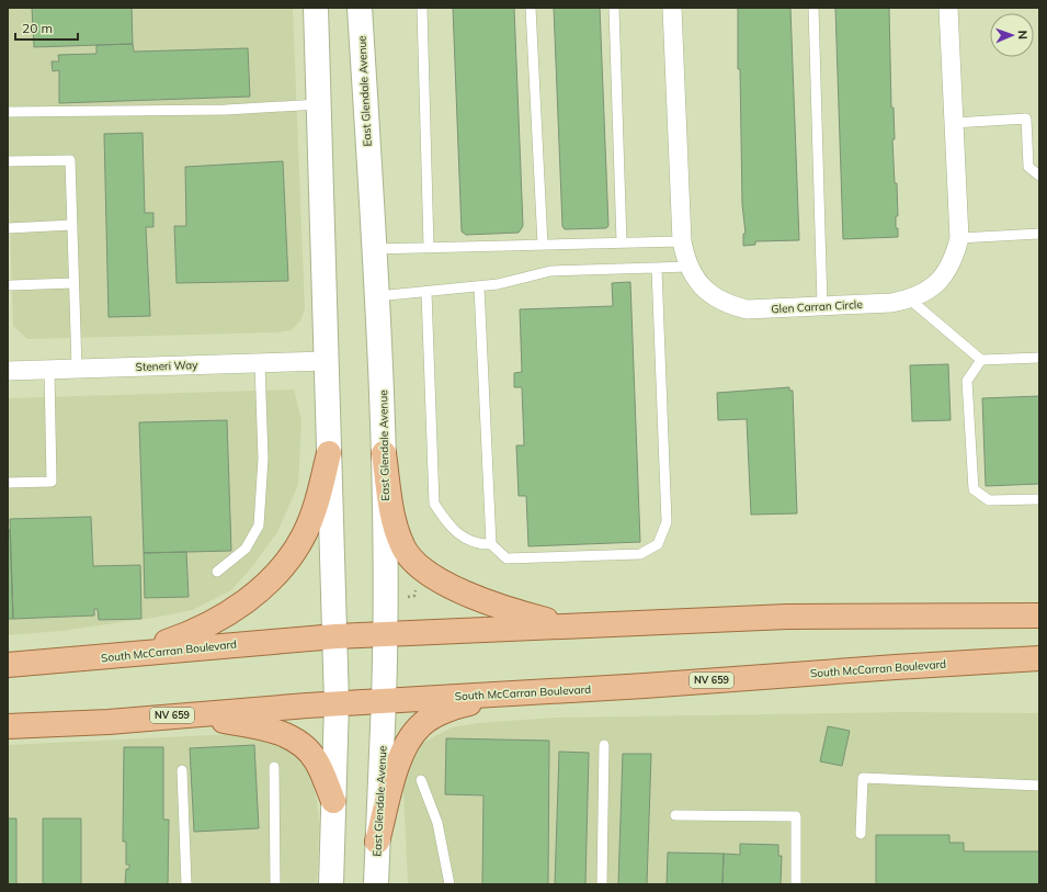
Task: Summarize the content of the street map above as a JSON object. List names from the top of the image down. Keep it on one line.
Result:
{"streets":{"main road":["East Glendale Avenue","South McCarran Boulevard","NV 659"],"street":["Glen Carran Circle","Steneri Way"]},"crossings":[["East Glendale Avenue","South McCarran Boulevard"]],"scale_bar":"20 m","north":"right"}
